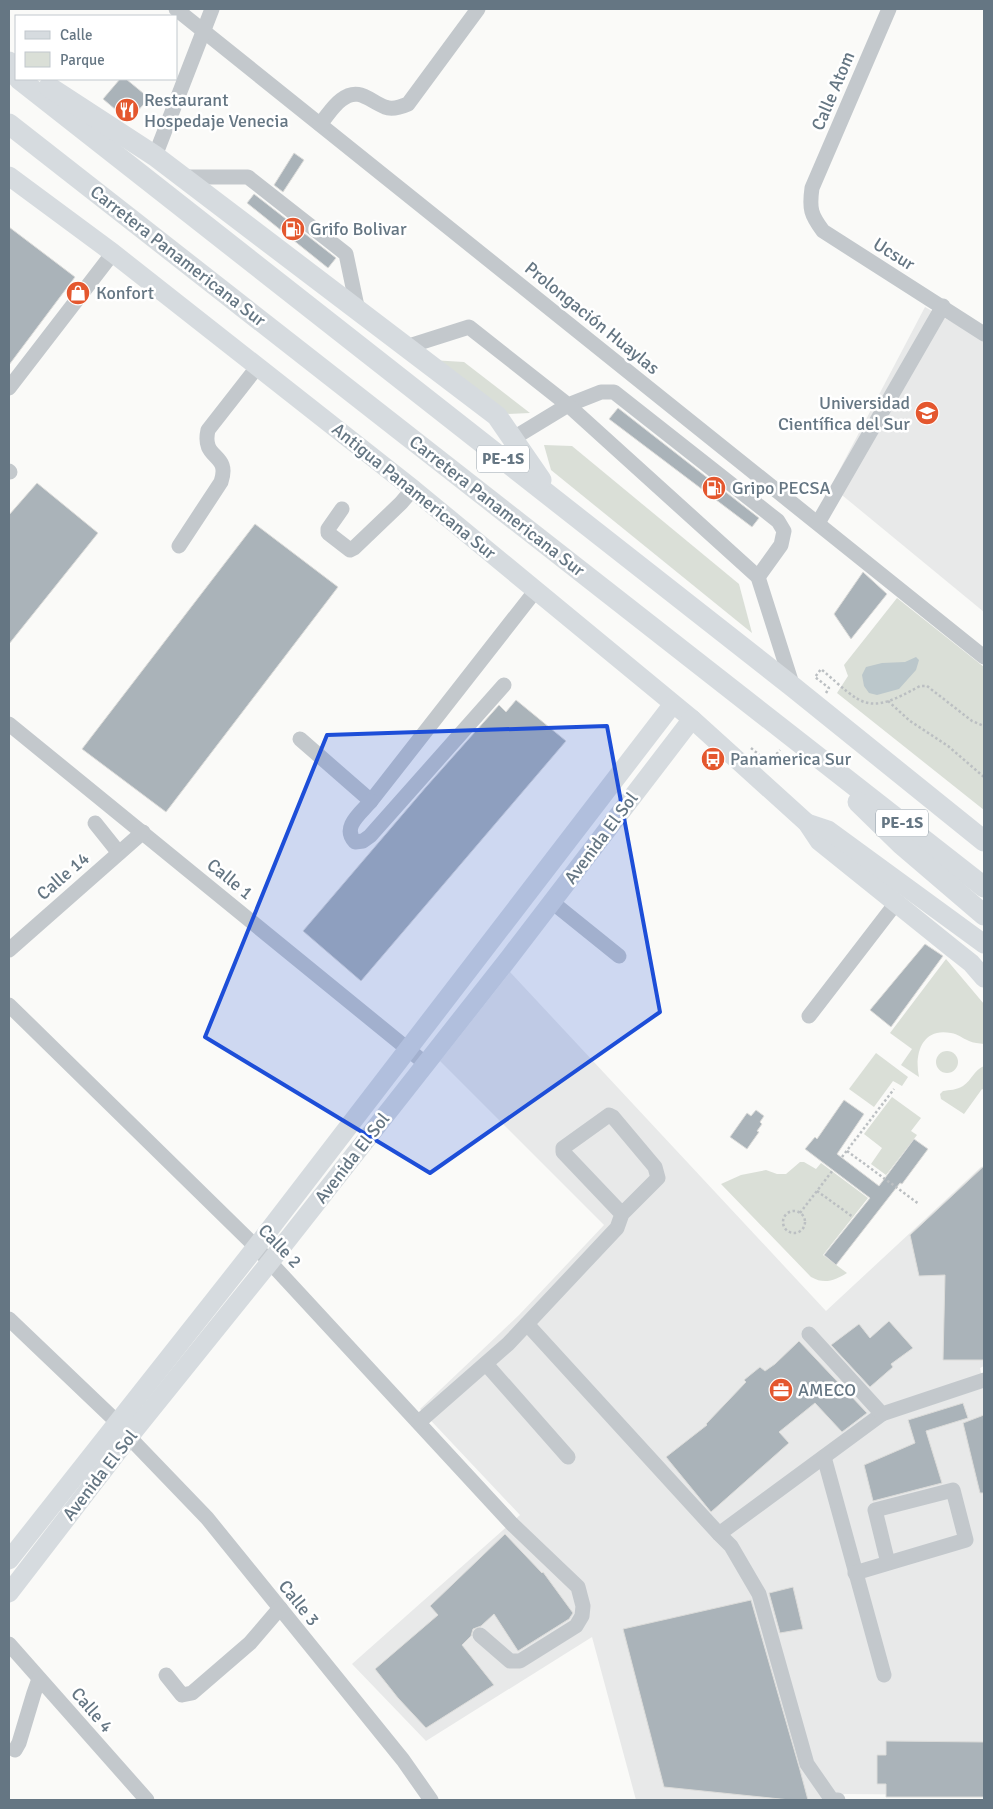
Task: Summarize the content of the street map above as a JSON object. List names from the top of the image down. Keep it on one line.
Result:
{"streets":{"highway":["Carretera Panamericana Sur","PE-1S"],"main road":["Antigua Panamericana Sur","Avenida El Sol"],"street":["Calle Atom","Ucsur","Prolongación Huaylas","Calle 14","Calle 1","Calle 2","Calle 3","Calle 4"]},"crossings":[["Calle Atom","Ucsur"],["Antigua Panamericana Sur","Avenida El Sol"],["Avenida El Sol","Calle 1"],["Avenida El Sol","Calle 2"],["Avenida El Sol","Calle 3"],["Calle 14","Calle 1"]],"places":{"restaurant":["Restaurant Hospedaje Venecia"],"fuel station":["Grifo Bolivar","Gripo PECSA"],"shop":["Konfort"],"school or university":["Universidad Científica del Sur"],"bus stop":["Panamerica Sur"],"office":["AMECO"]},"legend":["Calle","Parque"]}
